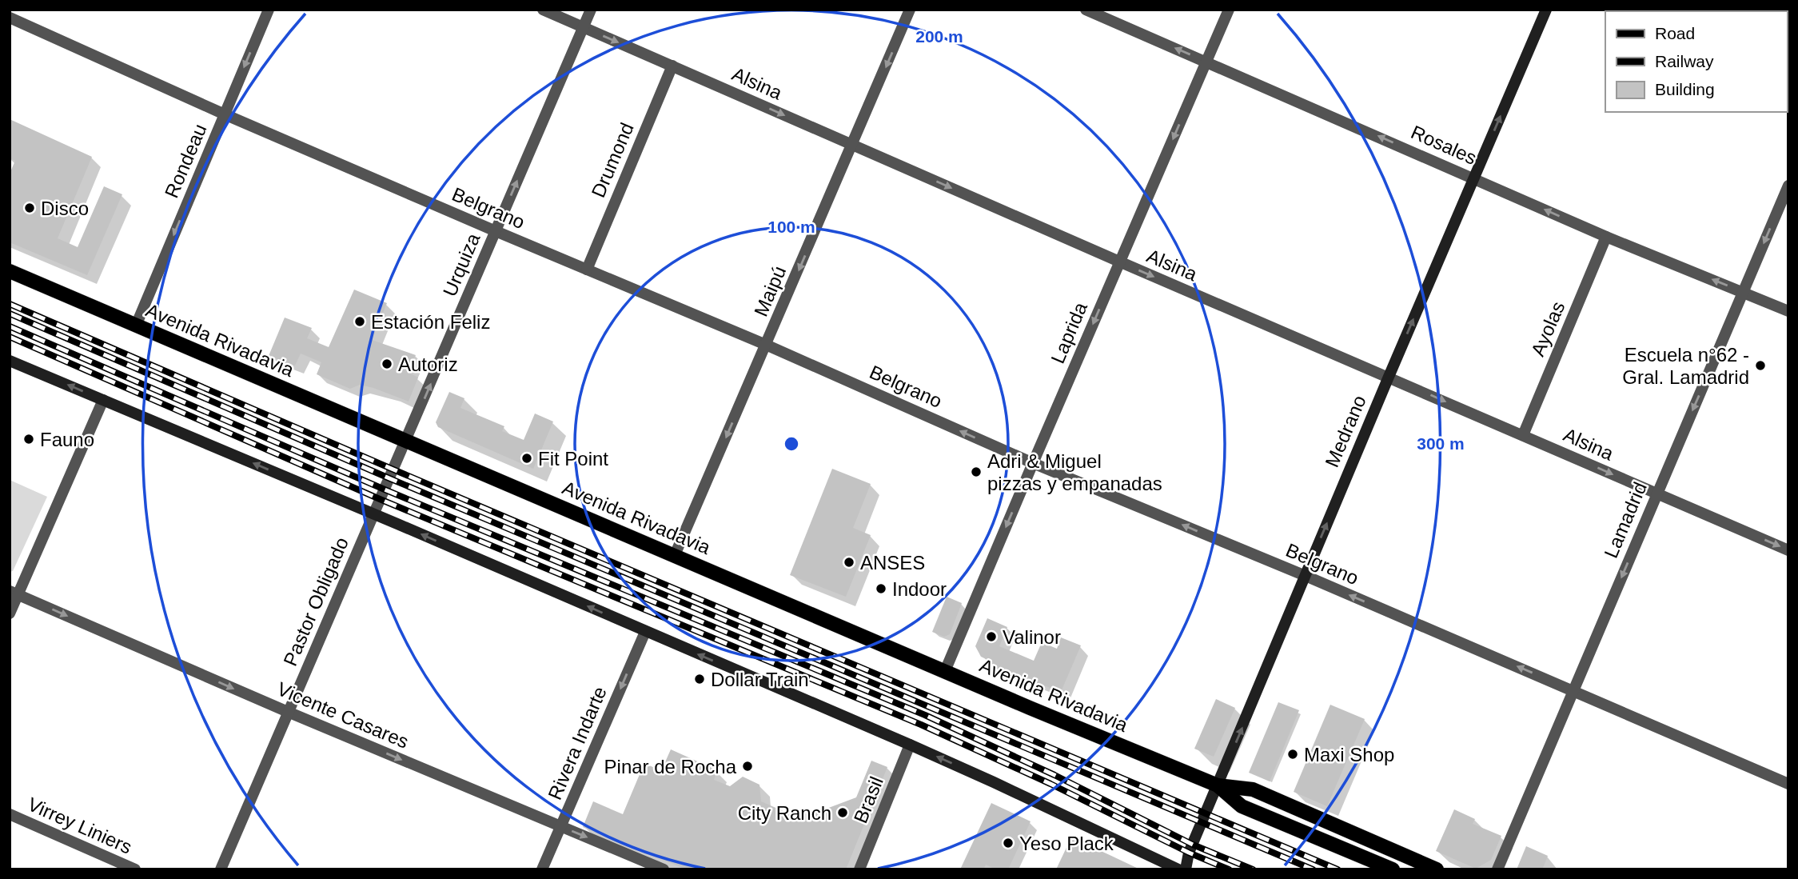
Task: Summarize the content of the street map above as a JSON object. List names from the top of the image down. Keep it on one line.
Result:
{"streets":{"main road":["Avenida Rivadavia","Medrano"],"street":["Alsina","Rosales","Drumond","Rondeau","Belgrano","Urquiza","Maipú","Ayolas","Laprida","Lamadrid","Pastor Obligado","Vicente Casares","Rivera Indarte","Brasil","Virrey Liniers"]},"crossings":[["Alsina","Drumond"],["Alsina","Urquiza"],["Alsina","Maipú"],["Alsina","Ayolas"],["Alsina","Laprida"],["Alsina","Medrano"],["Alsina","Lamadrid"],["Rosales","Ayolas"],["Rosales","Laprida"],["Rosales","Medrano"],["Rosales","Lamadrid"],["Drumond","Belgrano"],["Rondeau","Belgrano"],["Rondeau","Avenida Rivadavia"],["Belgrano","Urquiza"],["Belgrano","Maipú"],["Belgrano","Laprida"],["Belgrano","Medrano"],["Belgrano","Lamadrid"],["Urquiza","Avenida Rivadavia"],["Urquiza","Pastor Obligado"],["Maipú","Avenida Rivadavia"],["Laprida","Avenida Rivadavia"],["Avenida Rivadavia","Medrano"],["Avenida Rivadavia","Pastor Obligado"],["Pastor Obligado","Vicente Casares"],["Vicente Casares","Rivera Indarte"]],"one_way":["Alsina","Rosales","Rondeau","Belgrano","Urquiza","Maipú","Laprida","Medrano","Lamadrid","Vicente Casares","Rivera Indarte"],"places":["Disco","Estación Feliz","Autoriz","Escuela n°62 - Gral. Lamadrid","Fauno","Fit Point","Adri & Miguel pizzas y empanadas","ANSES","Indoor","Valinor","Dollar Train","Maxi Shop","Pinar de Rocha","City Ranch","Yeso Plack"],"legend":["Road","Railway","Building"],"rings":["200 m","100 m","300 m"]}
